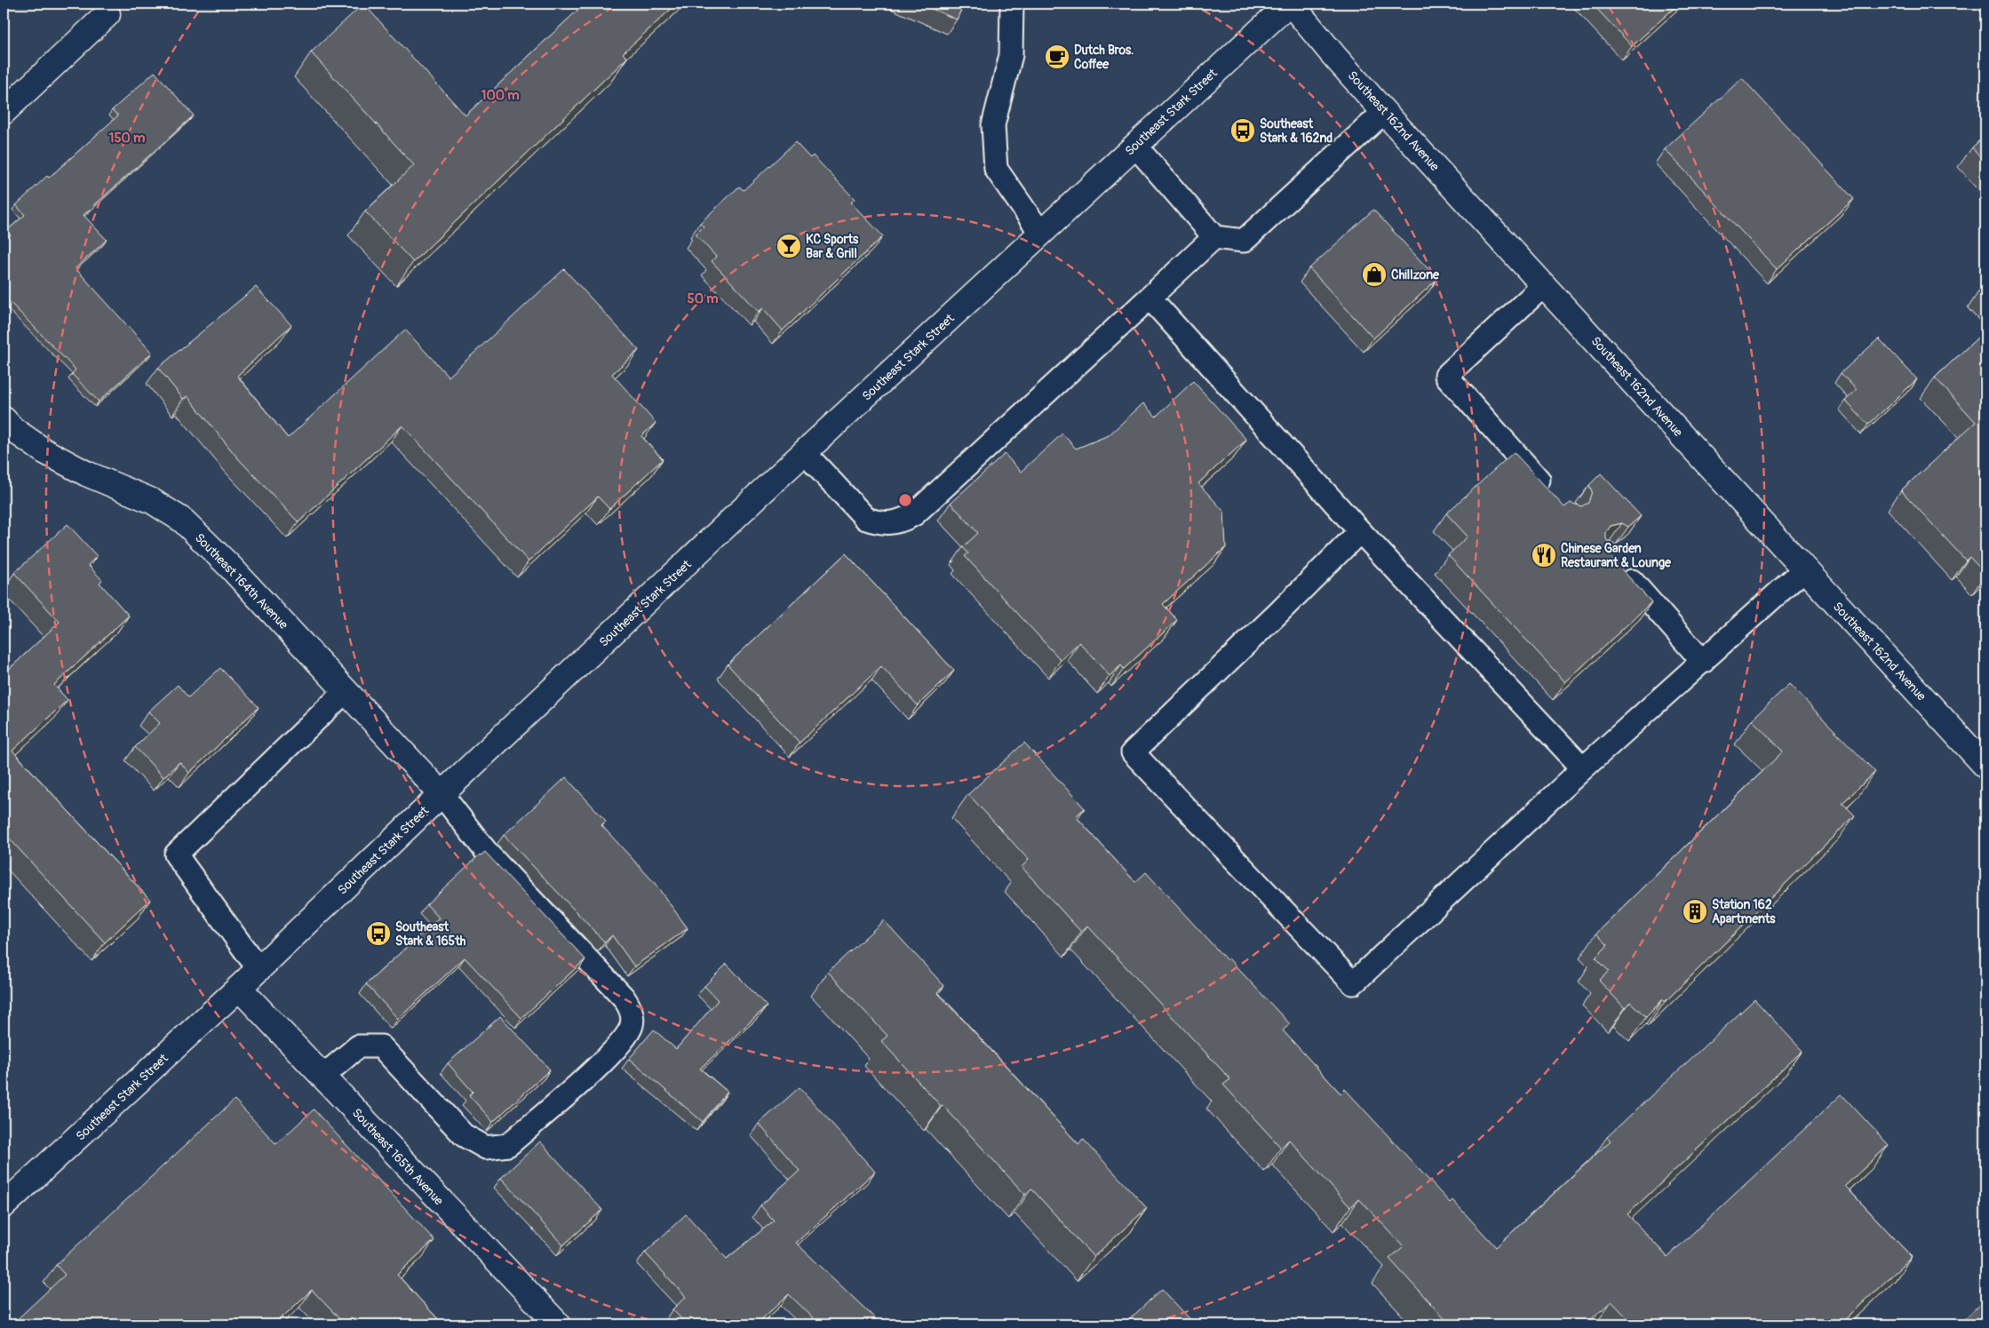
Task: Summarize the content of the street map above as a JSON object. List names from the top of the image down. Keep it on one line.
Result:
{"streets":{"main road":["Southeast Stark Street","Southeast 162nd Avenue","Southeast 164th Avenue","Southeast 165th Avenue"]},"crossings":[["Southeast Stark Street","Southeast 162nd Avenue"],["Southeast Stark Street","Southeast 164th Avenue"],["Southeast Stark Street","Southeast 165th Avenue"]],"places":{"cafe":["Dutch Bros. Coffee"],"bus stop":["Southeast Stark & 162nd","Southeast Stark & 165th"],"bar":["KC Sports Bar & Grill"],"shop":["Chillzone"],"restaurant":["Chinese Garden Restaurant & Lounge"],"building":["Station 162 Apartments"]},"rings":["100 m","150 m","50 m"]}
